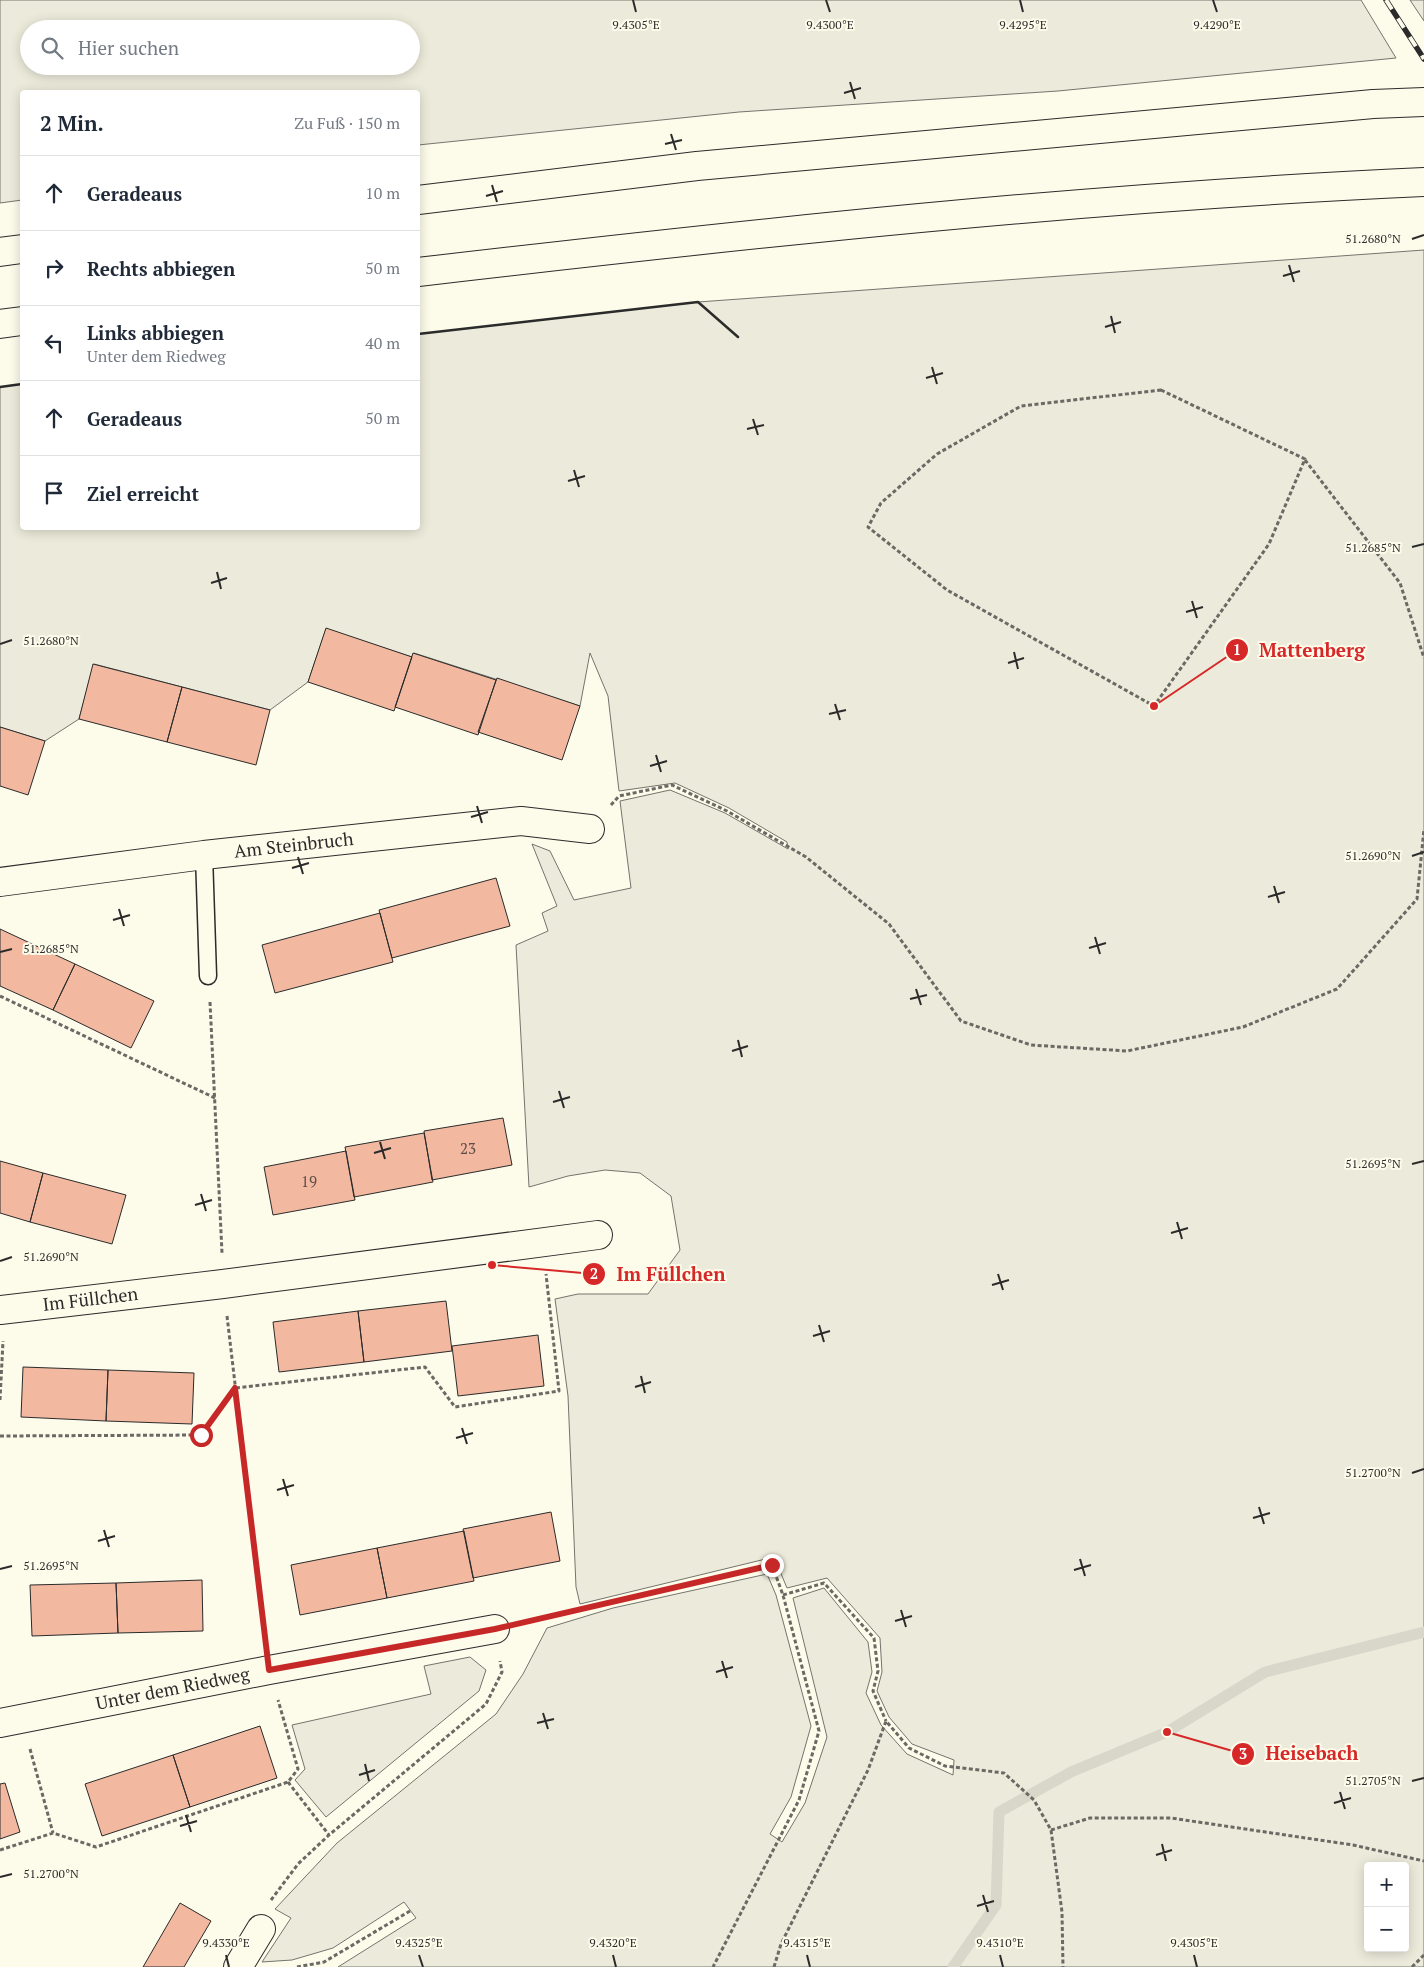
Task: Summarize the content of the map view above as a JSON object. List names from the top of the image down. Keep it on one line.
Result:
{"streets":{"main road":["Am Steinbruch","Im Füllchen","Unter dem Riedweg"]},"places":["Mattenberg","Im Füllchen","Heisebach"],"house_numbers":["23","19"],"page":{"search":"Hier suchen","heading":["2 Min.","Zu Fuß · 150 m"],"list":[["Geradeaus","10 m"],["Rechts abbiegen","50 m"],["Links abbiegen","Unter dem Riedweg","40 m"],["Geradeaus","50 m"],"Ziel erreicht"],"map_buttons":["+","−"]},"coordinates":["9.4305°E","9.4300°E","9.4295°E","9.4290°E","51.2680°N","51.2685°N","51.2690°N","51.2695°N","51.2700°N","51.2705°N","9.4330°E","9.4325°E","9.4320°E","9.4315°E","9.4310°E"]}
